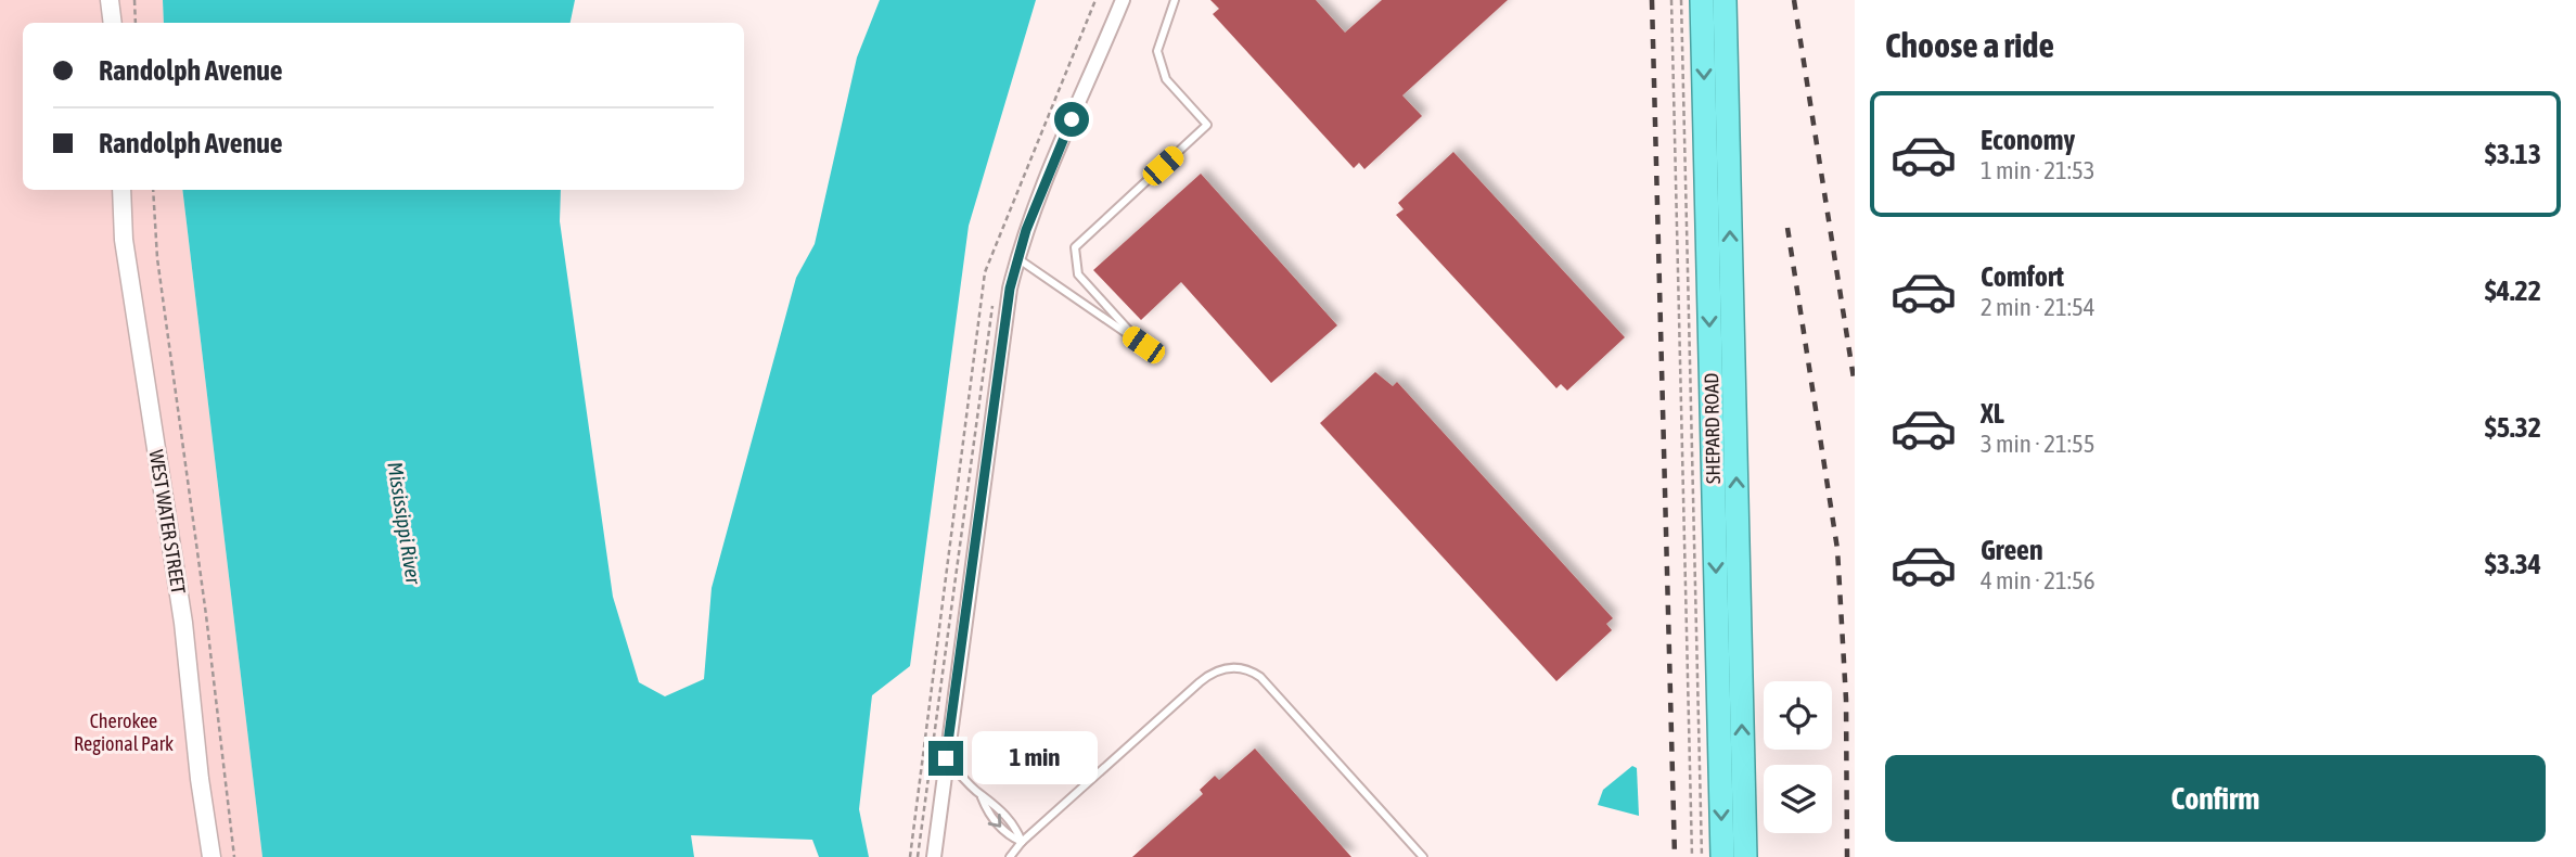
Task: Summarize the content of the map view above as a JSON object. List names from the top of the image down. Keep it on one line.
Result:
{"streets":{"highway":["SHEPARD ROAD"],"street":["WEST WATER STREET"]},"water":["Mississippi River"],"parks":["Cherokee Regional Park"],"page":{"heading":"Choose a ride","banner":["Randolph Avenue","Randolph Avenue"],"list":[{"name":"Economy","note":"1 min · 21:53","value":"$3.13"},{"name":"Comfort","note":"2 min · 21:54","value":"$4.22"},{"name":"XL","note":"3 min · 21:55","value":"$5.32"},{"name":"Green","note":"4 min · 21:56","value":"$3.34"}],"bubble":"1 min","buttons":"Confirm"}}
